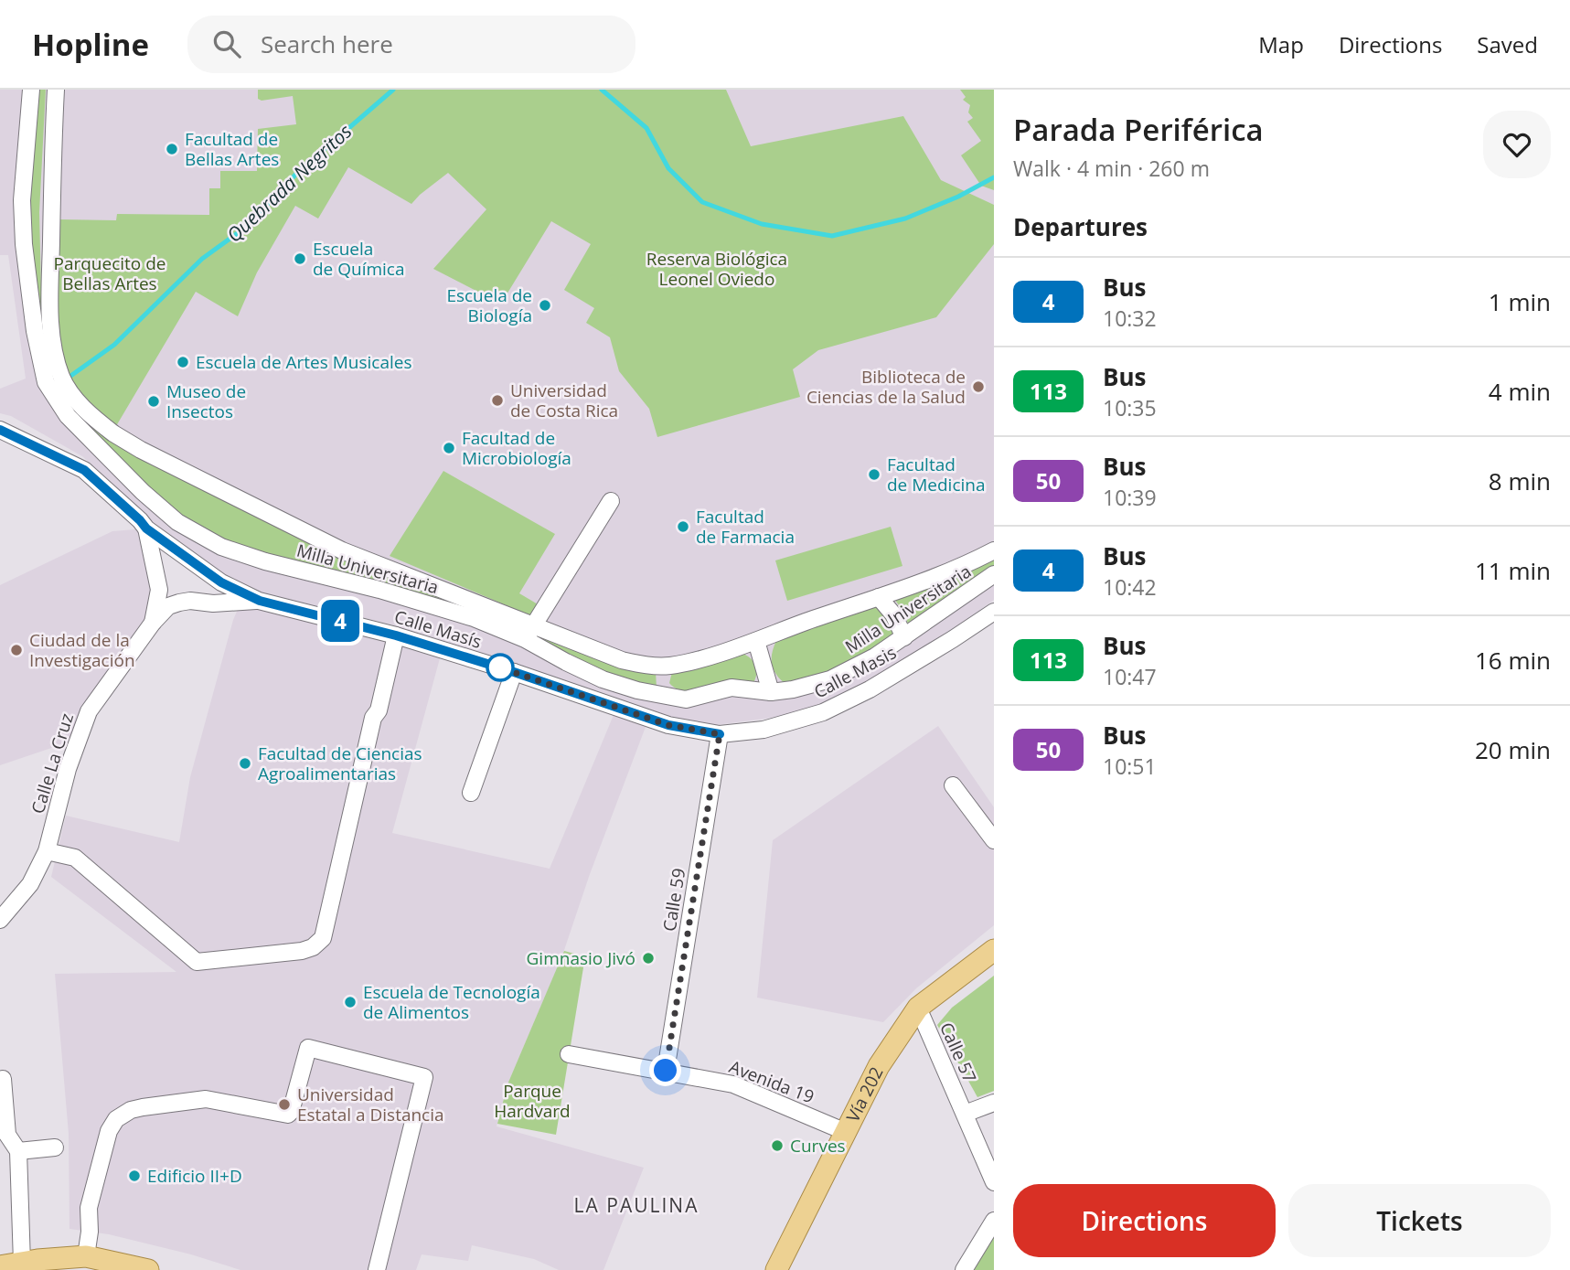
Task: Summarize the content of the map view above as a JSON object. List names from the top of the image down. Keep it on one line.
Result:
{"streets":{"main road":["Vía 202"],"street":["Milla Universitaria","Calle Masís","Calle Masis","Calle La Cruz","Calle 59","Calle 57","Avenida 19"]},"crossings":[["Calle Masís","Calle Masis"],["Calle Masís","Calle La Cruz"],["Calle Masís","Calle 59"],["Calle Masis","Calle 59"],["Calle 59","Avenida 19"],["Calle 57","Vía 202"],["Avenida 19","Vía 202"]],"districts":["LA PAULINA"],"water":["Quebrada Negritos"],"parks":["Reserva Biológica Leonel Oviedo","Parquecito de Bellas Artes","Parque Hardvard"],"places":["Facultad de Bellas Artes","Escuela de Química","Escuela de Biología","Escuela de Artes Musicales","Biblioteca de Ciencias de la Salud","Universidad de Costa Rica","Museo de Insectos","Facultad de Microbiología","Facultad de Medicina","Facultad de Farmacia","Ciudad de la Investigación","Facultad de Ciencias Agroalimentarias","Gimnasio Jivó","Escuela de Tecnología de Alimentos","Universidad Estatal a Distancia","Curves","Edificio II+D"],"lines":["bus line 4"],"page":{"header":"Hopline","search":"Search here","nav":["Map","Directions","Saved"],"on_map":"4","heading":[["Parada Periférica","Walk · 4 min · 260 m"],"Departures"],"list":[{"mark":"4","name":"Bus","note":"10:32","value":"1 min"},{"mark":"113","name":"Bus","note":"10:35","value":"4 min"},{"mark":"50","name":"Bus","note":"10:39","value":"8 min"},{"mark":"4","name":"Bus","note":"10:42","value":"11 min"},{"mark":"113","name":"Bus","note":"10:47","value":"16 min"},{"mark":"50","name":"Bus","note":"10:51","value":"20 min"}],"buttons":["Directions","Tickets"]}}
